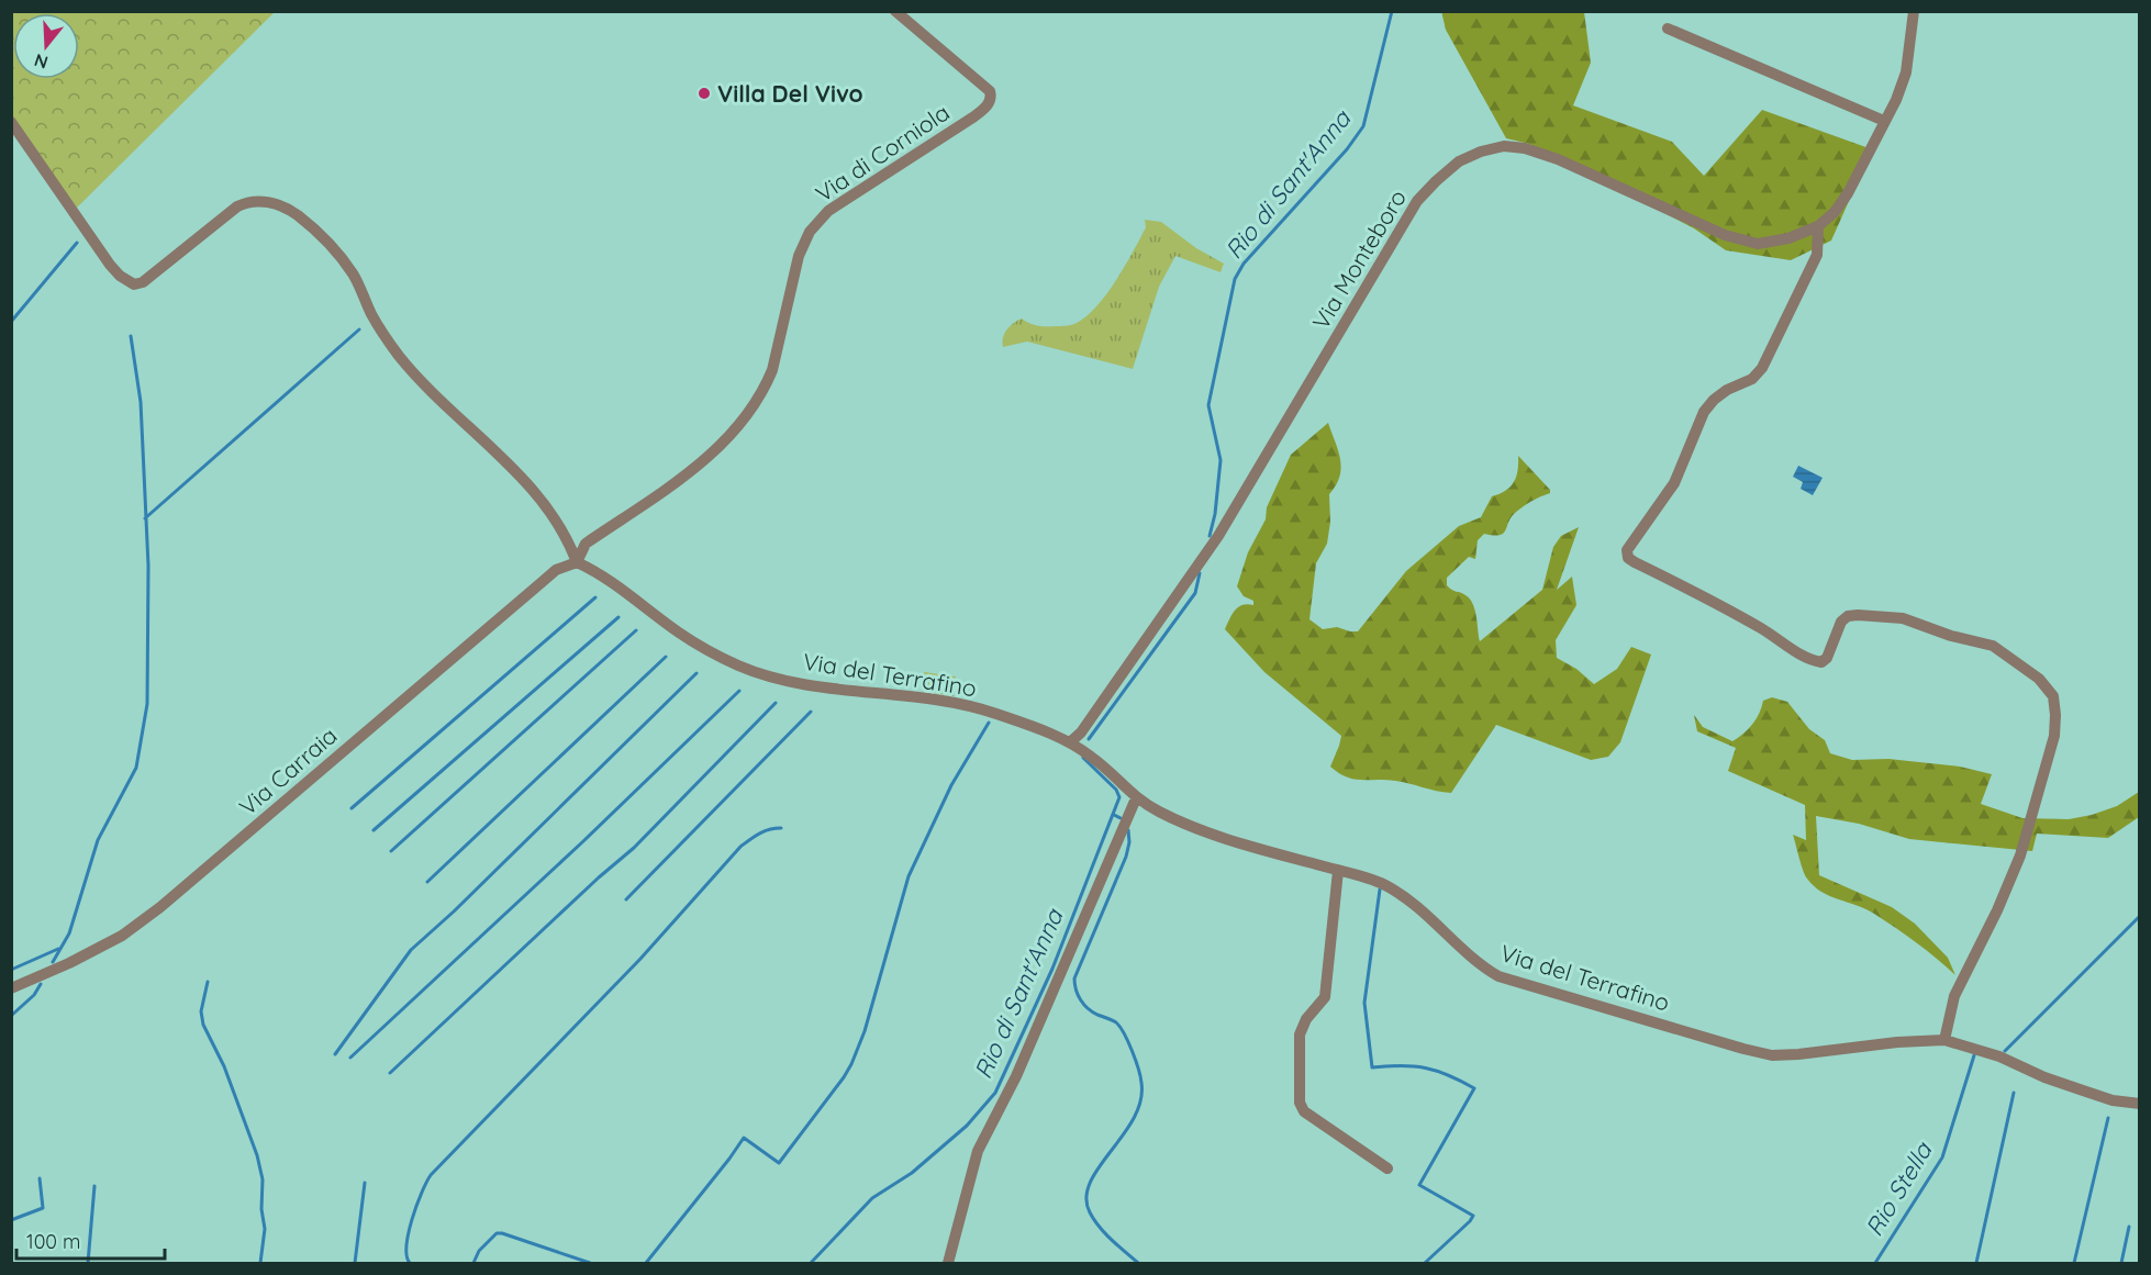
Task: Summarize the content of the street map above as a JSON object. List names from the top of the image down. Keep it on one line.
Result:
{"streets":{"street":["Via di Corniola","Via Monteboro","Via del Terrafino","Via Carraia"]},"crossings":[["Via di Corniola","Via del Terrafino"],["Via di Corniola","Via Carraia"],["Via Monteboro","Via del Terrafino"],["Via del Terrafino","Via Carraia"]],"water":["Rio di Sant'Anna","Rio Stella"],"places":["Villa Del Vivo"],"scale_bar":"100 m","north":"bottom"}
